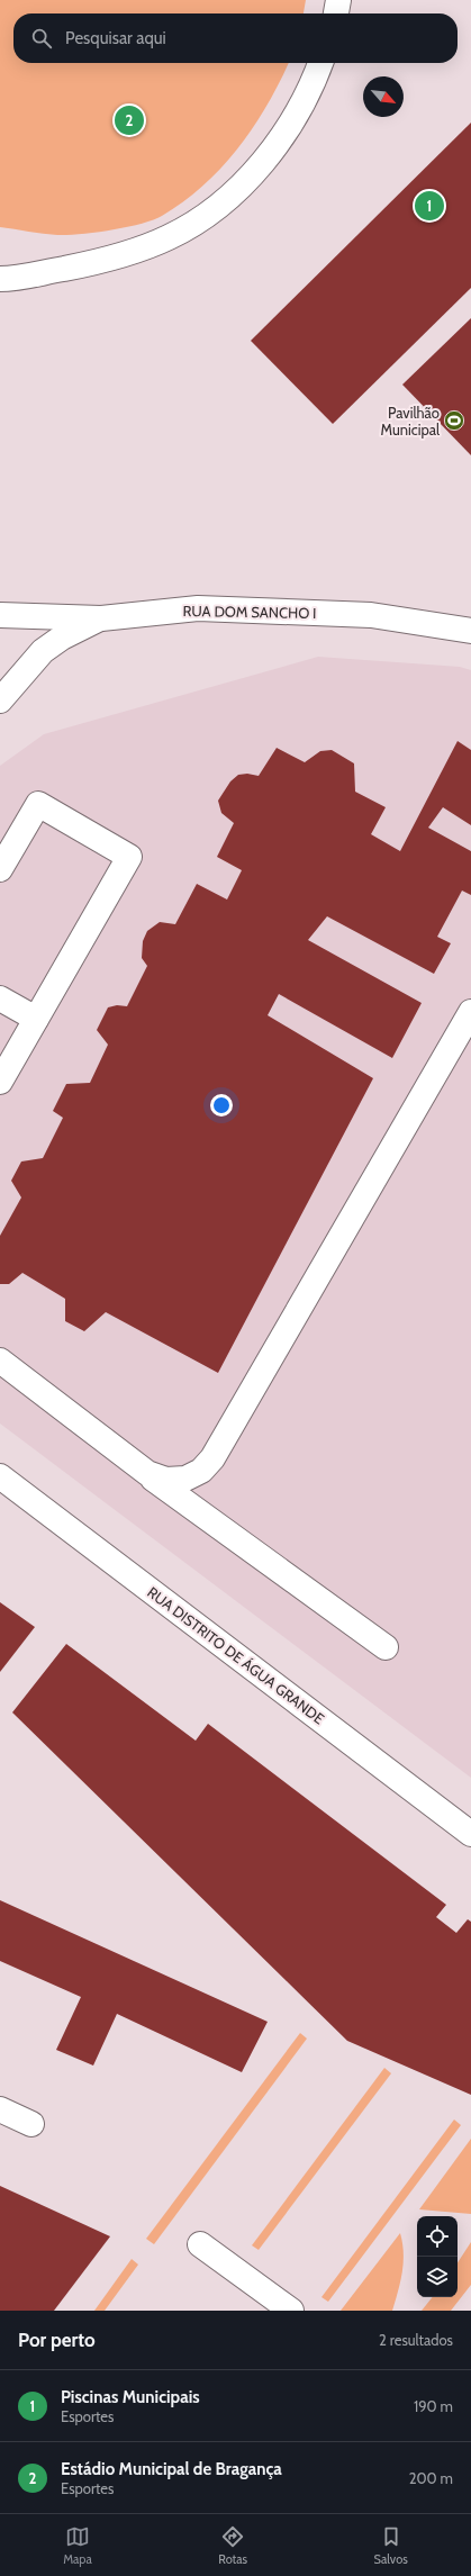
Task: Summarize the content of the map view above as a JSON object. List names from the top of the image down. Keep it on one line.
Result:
{"streets":{"street":["RUA DOM SANCHO I","RUA DISTRITO DE ÁGUA GRANDE"]},"places":{"sports":["Pavilhão Municipal"]},"north":"bottom right","page":{"search":"Pesquisar aqui","pins":["2","1"],"heading":["Por perto","2 resultados"],"list":[{"mark":"1","name":"Piscinas Municipais","note":"Esportes","value":"190 m"},{"mark":"2","name":"Estádio Municipal de Bragança","note":"Esportes","value":"200 m"}],"nav":["Mapa","Rotas","Salvos"]}}
